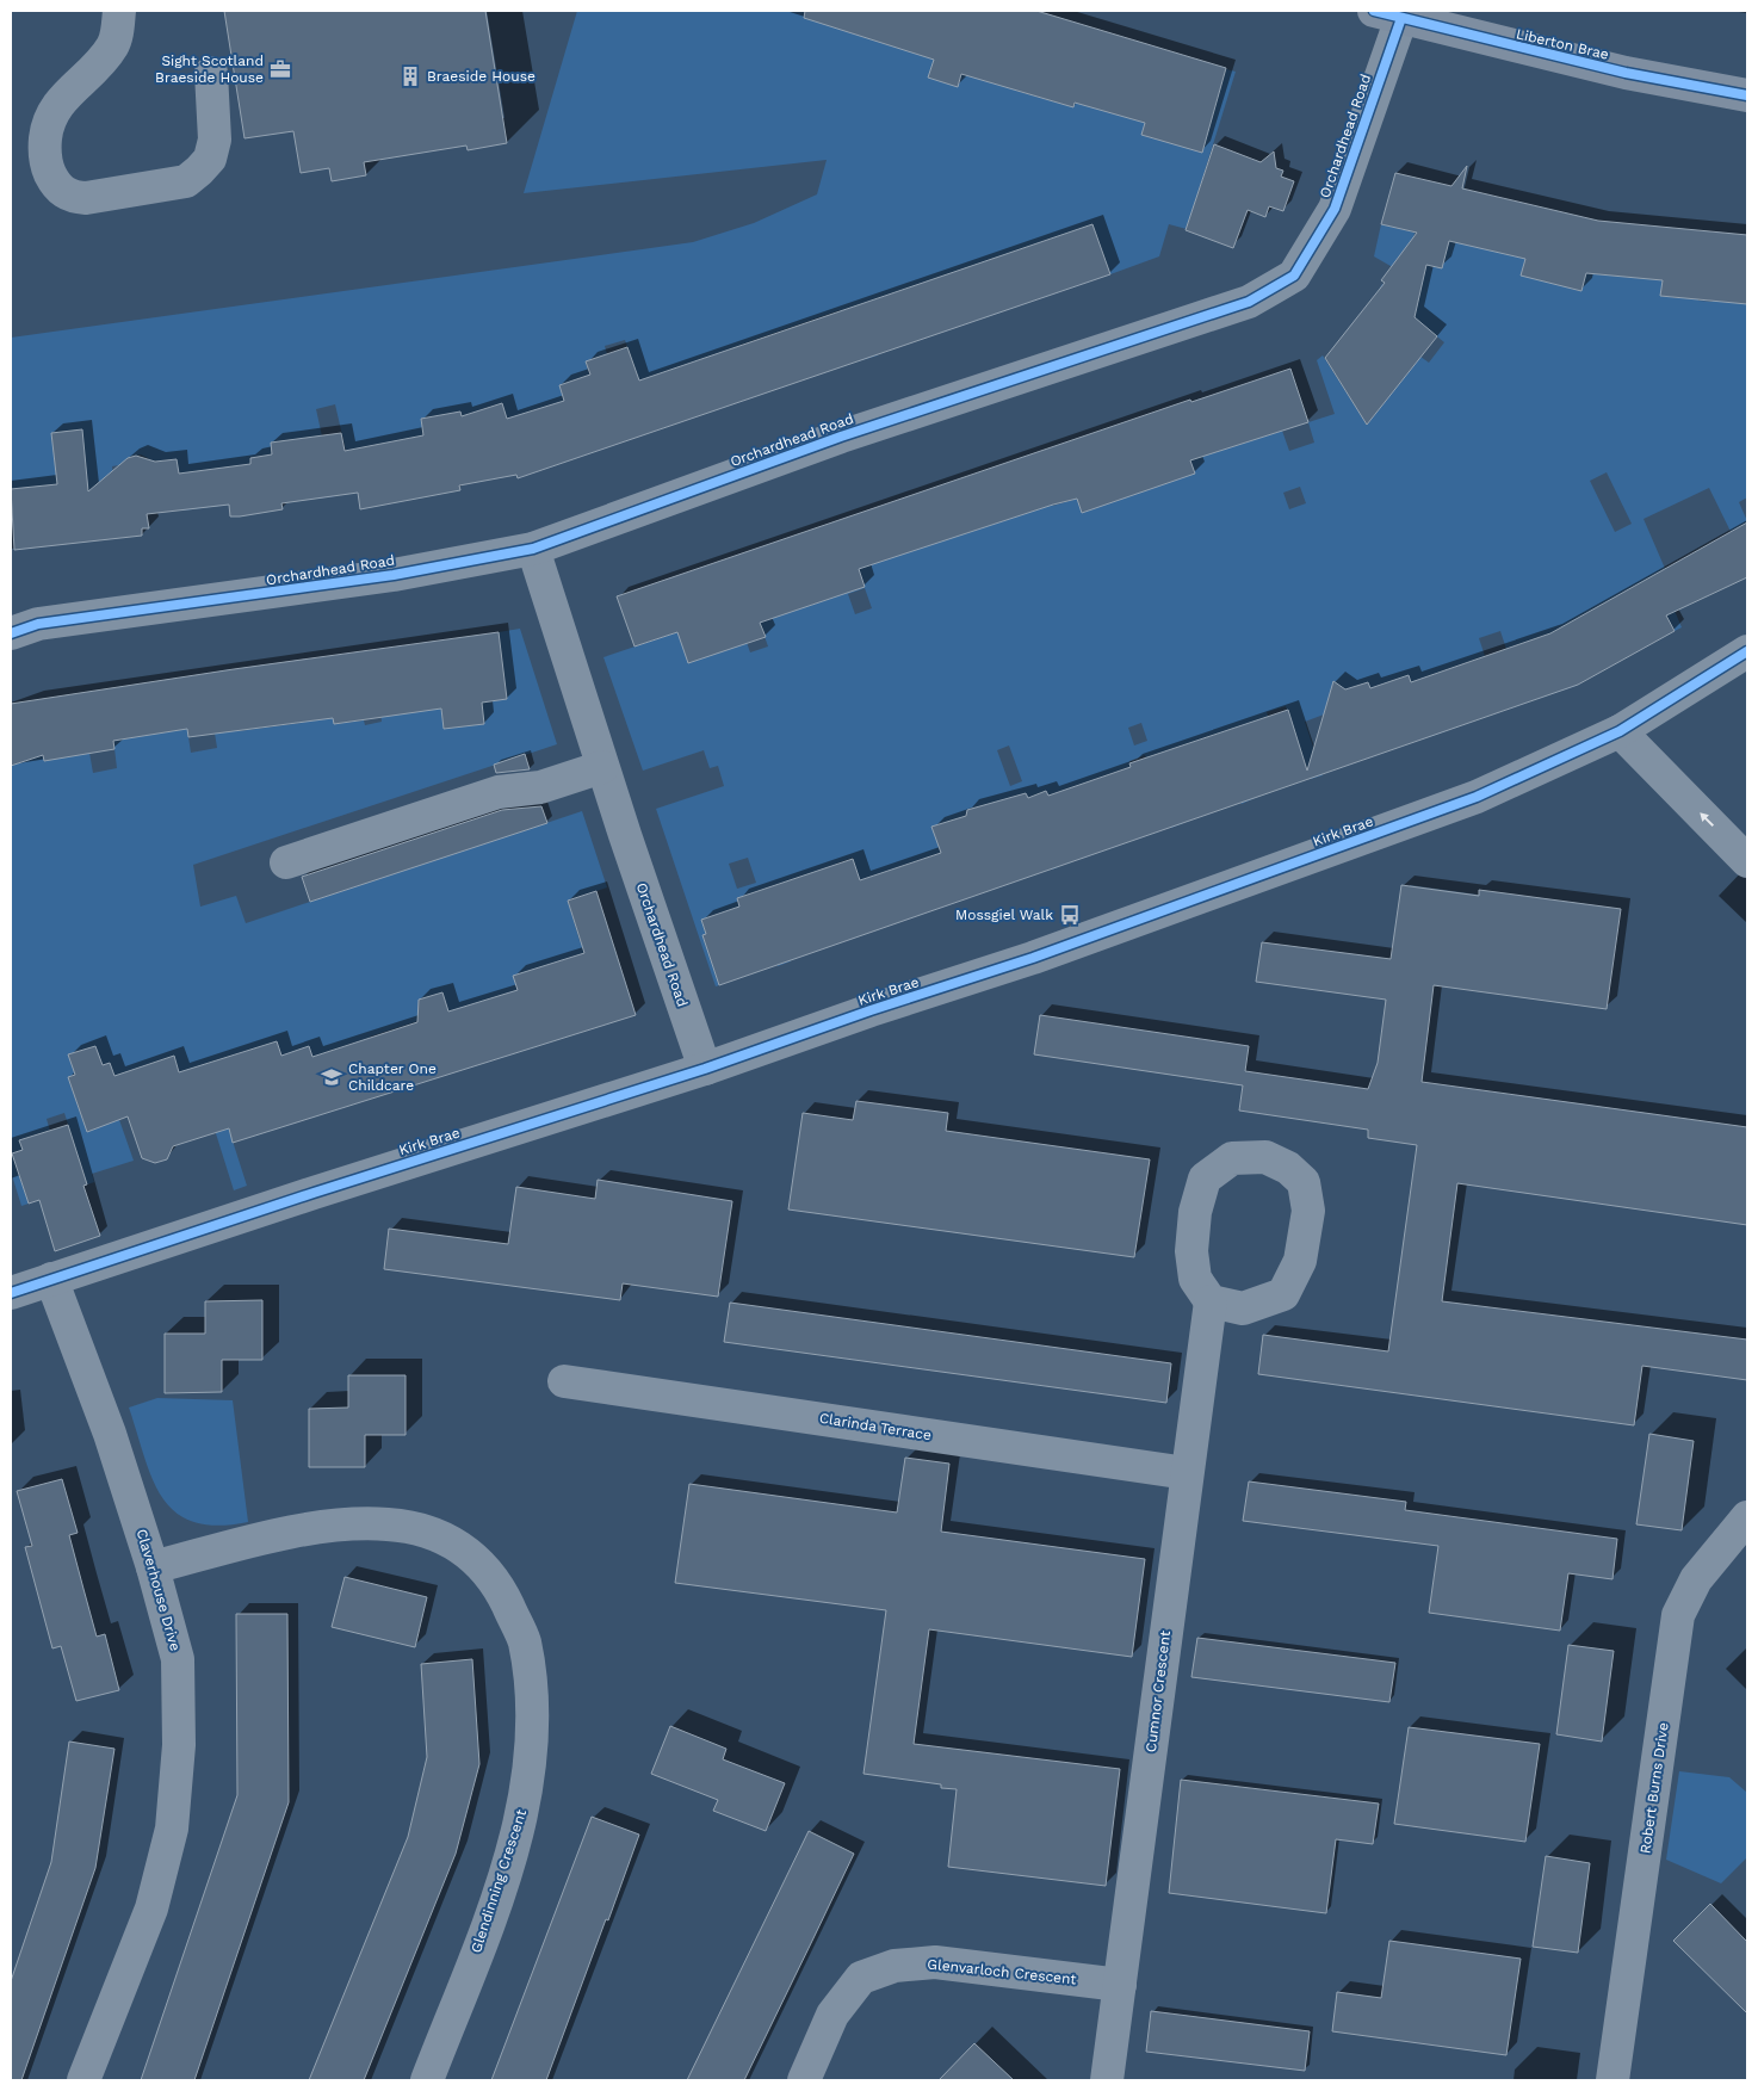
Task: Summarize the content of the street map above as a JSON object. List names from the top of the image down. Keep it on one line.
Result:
{"streets":{"main road":["Liberton Brae"],"street":["Orchardhead Road","Kirk Brae","Clarinda Terrace","Claverhouse Drive","Cumnor Crescent","Robert Burns Drive","Glendinning Crescent","Glenvarloch Crescent"]},"crossings":[["Liberton Brae","Orchardhead Road"],["Orchardhead Road","Kirk Brae"],["Kirk Brae","Claverhouse Drive"],["Clarinda Terrace","Cumnor Crescent"],["Claverhouse Drive","Glendinning Crescent"],["Cumnor Crescent","Glenvarloch Crescent"]],"places":{"office":["Sight Scotland Braeside House"],"building":["Braeside House"],"bus stop":["Mossgiel Walk"],"school or university":["Chapter One Childcare"]}}
